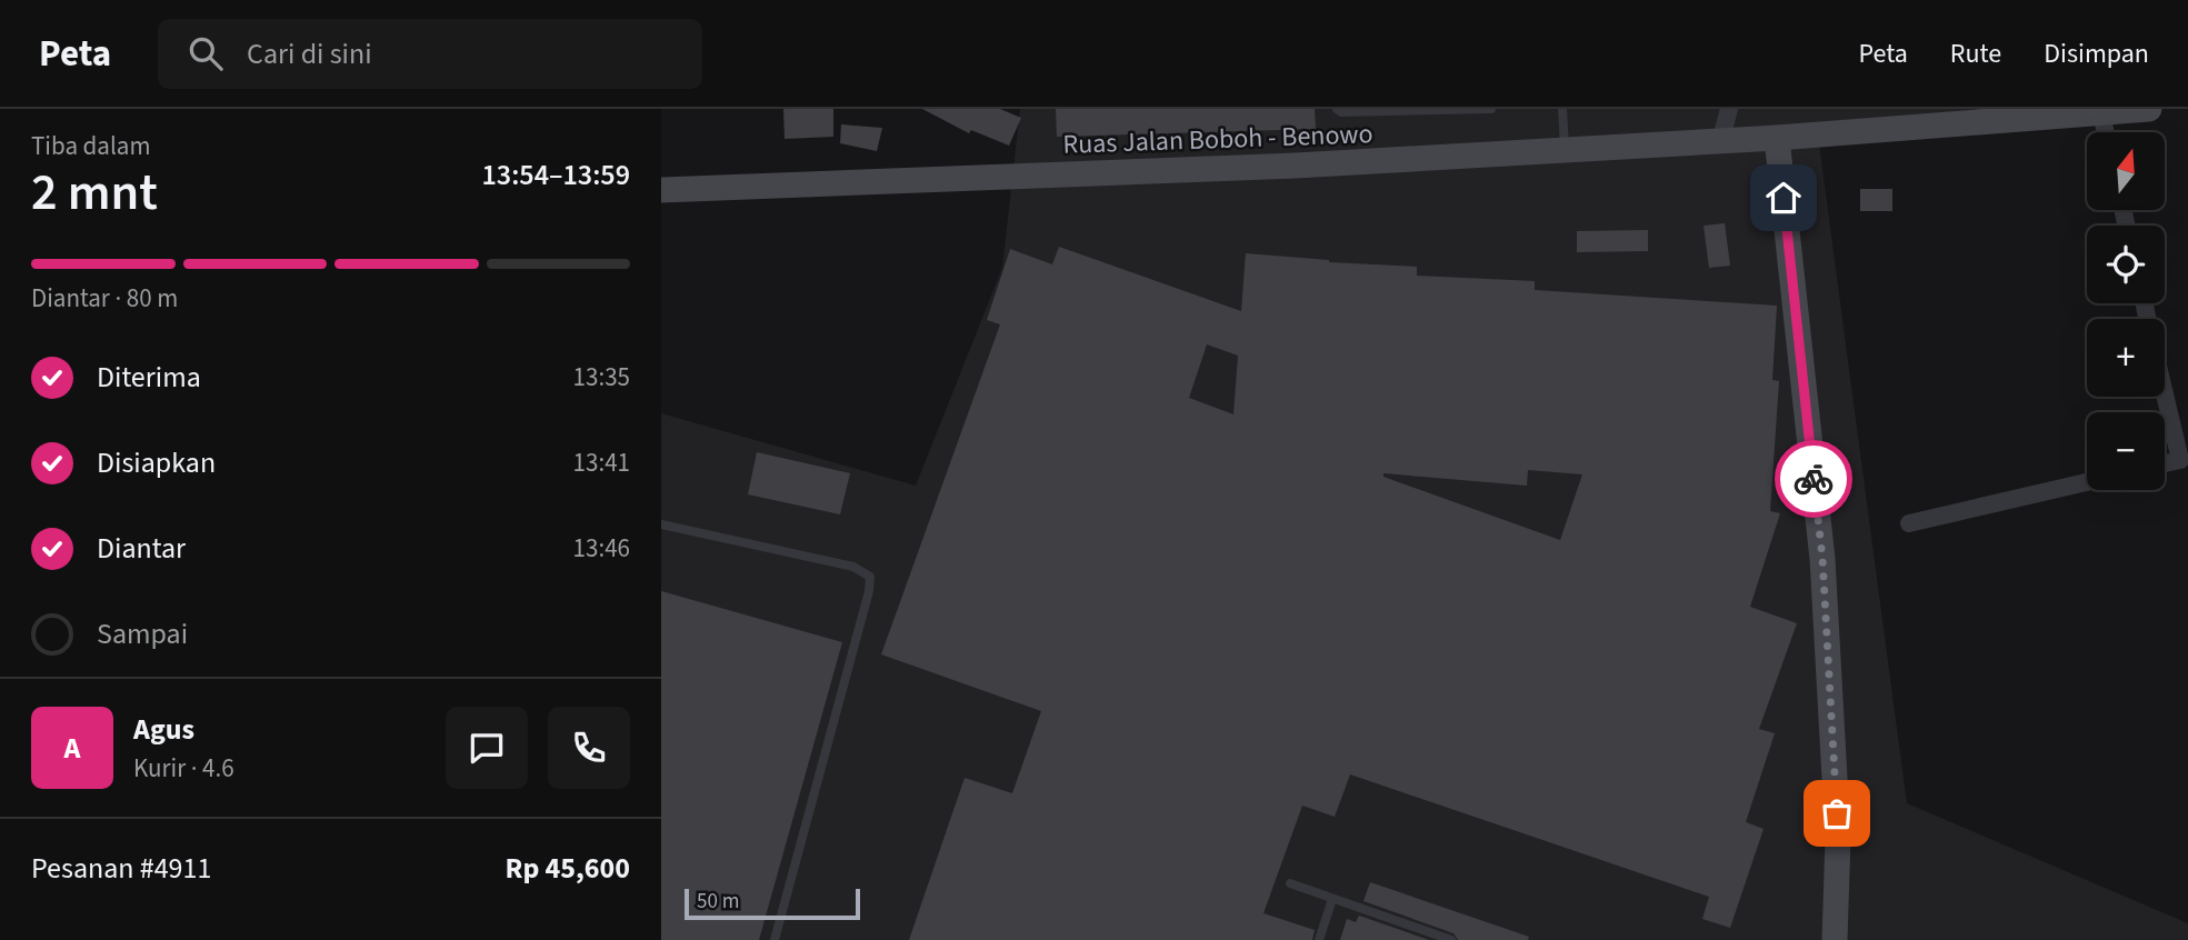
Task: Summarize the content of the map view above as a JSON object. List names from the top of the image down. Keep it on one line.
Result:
{"streets":{"main road":["Ruas Jalan Boboh - Benowo"]},"scale_bar":"50 m","north":"top","page":{"header":"Peta","search":"Cari di sini","nav":["Peta","Rute","Disimpan"],"heading":["2 mnt","Tiba dalam","13:54–13:59"],"panel":["Agus","Kurir · 4.6","Pesanan #4911","Rp 45,600"],"map_buttons":["+","−"],"bar":"Diantar · 80 m","list":[["Diterima","13:35"],["Disiapkan","13:41"],["Diantar","13:46"],"Sampai"],"round":"A","scale":"50 m"}}
